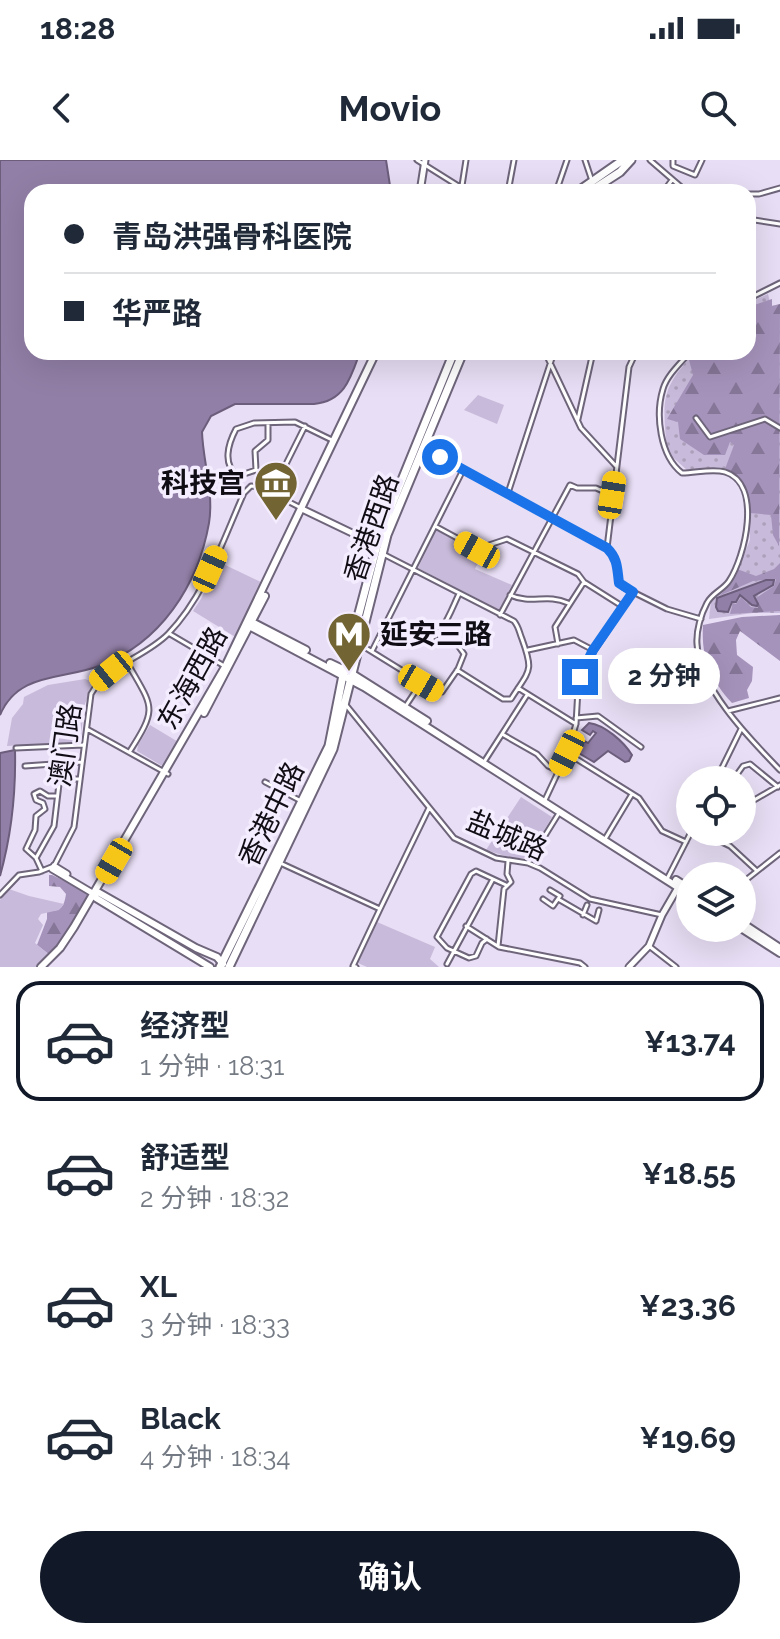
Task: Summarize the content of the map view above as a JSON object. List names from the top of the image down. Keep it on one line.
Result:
{"streets":{"main road":["香港西路","东海西路","香港中路"],"street":["澳门路","盐城路"]},"crossings":[["香港西路","香港中路"],["东海西路","澳门路"],["香港中路","盐城路"]],"places":{"museum":["科技宫"],"metro station":["延安三路"]},"page":{"status":"18:28","header":"Movio","banner":["青岛洪强骨科医院","华严路"],"bubble":"2 分钟","list":[{"name":"经济型","note":"1 分钟 · 18:31","value":"¥13.74"},{"name":"舒适型","note":"2 分钟 · 18:32","value":"¥18.55"},{"name":"XL","note":"3 分钟 · 18:33","value":"¥23.36"},{"name":"Black","note":"4 分钟 · 18:34","value":"¥19.69"}],"buttons":"确认"}}
